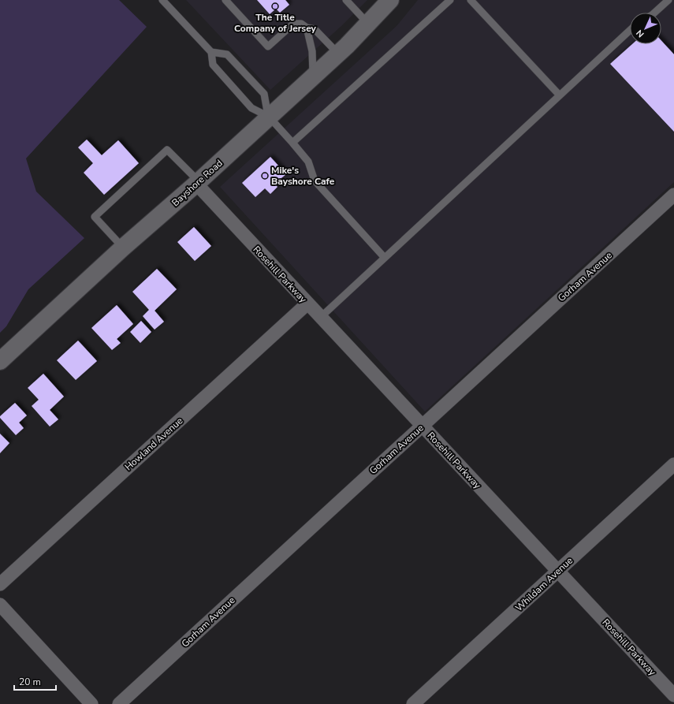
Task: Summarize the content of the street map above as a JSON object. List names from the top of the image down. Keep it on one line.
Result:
{"streets":{"main road":["Bayshore Road"],"street":["Rosehill Parkway","Gorham Avenue","Howland Avenue","Whildam Avenue"]},"crossings":[["Bayshore Road","Rosehill Parkway"],["Rosehill Parkway","Gorham Avenue"],["Rosehill Parkway","Howland Avenue"],["Rosehill Parkway","Whildam Avenue"]],"places":["The Title Company of Jersey","Mike's Bayshore Cafe"],"scale_bar":"20 m","north":"bottom left"}
